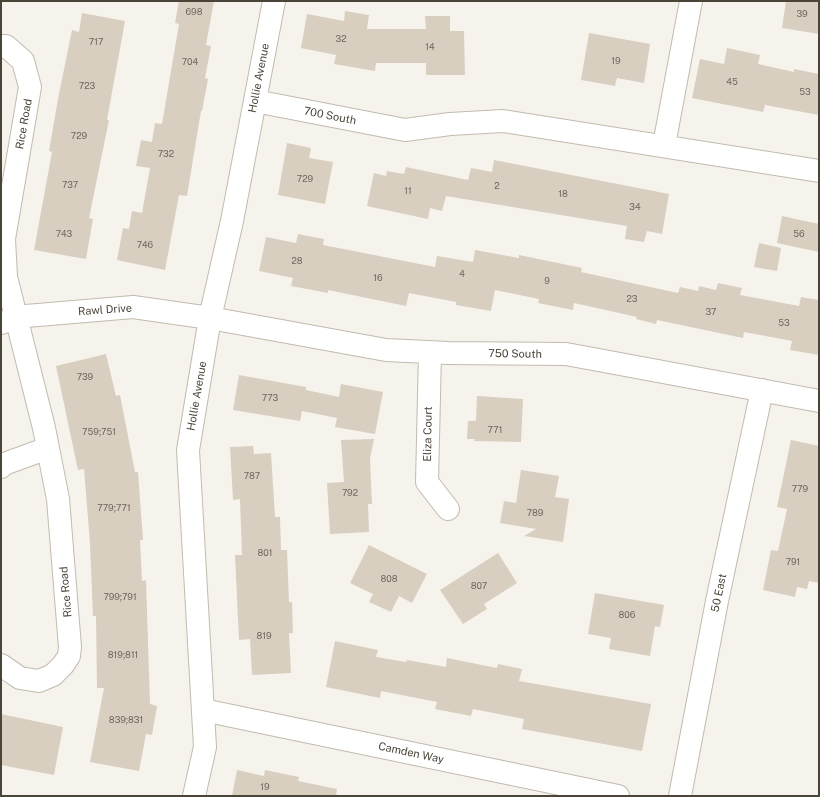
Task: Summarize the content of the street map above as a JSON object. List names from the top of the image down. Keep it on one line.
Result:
{"streets":{"street":["Hollie Avenue","700 South","Rice Road","Rawl Drive","750 South","Eliza Court","50 East","Camden Way"]},"crossings":[["Hollie Avenue","700 South"],["Hollie Avenue","Rawl Drive"],["Hollie Avenue","750 South"],["Hollie Avenue","Camden Way"],["Rice Road","Rawl Drive"],["Rawl Drive","750 South"],["750 South","Eliza Court"],["750 South","50 East"]],"house_numbers":["698","39","32","717","14","19","704","45","723","53","729","732","729","737","2","11","18","34","743","56","746","28","4","16","9","23","37","53","739","773","771","759;751","787","779","792","779;771","789","801","791","808","807","799;791","806","819","819;811","839;831","19"]}
